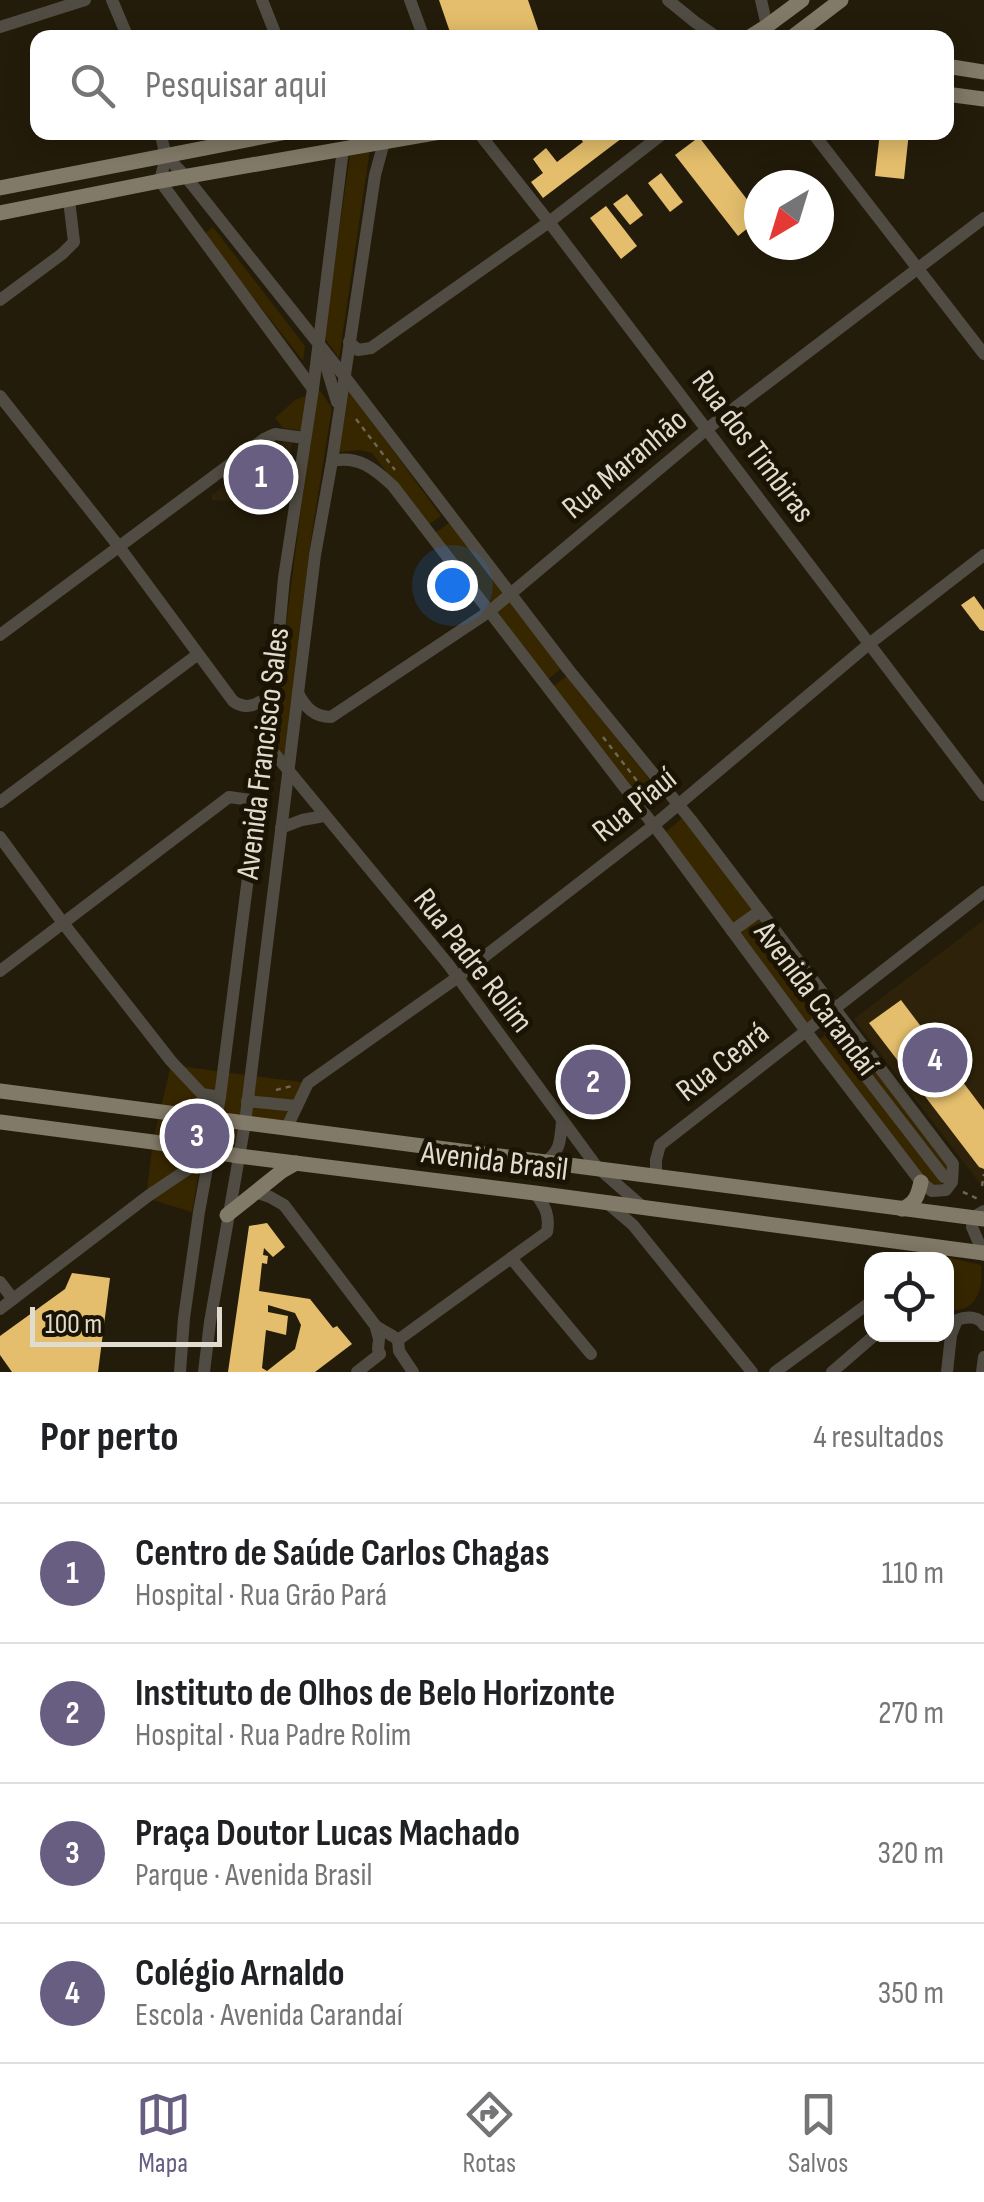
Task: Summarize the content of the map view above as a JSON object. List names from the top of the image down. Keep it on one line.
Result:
{"streets":{"main road":["Avenida Brasil"],"street":["Rua dos Timbiras","Rua Maranhão","Avenida Francisco Sales","Rua Piauí","Rua Padre Rolim","Avenida Carandaí","Rua Ceará"]},"crossings":[["Rua dos Timbiras","Rua Maranhão"],["Rua dos Timbiras","Rua Piauí"],["Rua Maranhão","Avenida Francisco Sales"],["Rua Maranhão","Avenida Carandaí"],["Avenida Francisco Sales","Rua Padre Rolim"],["Avenida Francisco Sales","Avenida Carandaí"],["Avenida Francisco Sales","Avenida Brasil"],["Rua Piauí","Rua Padre Rolim"],["Rua Piauí","Avenida Carandaí"],["Rua Padre Rolim","Avenida Brasil"],["Avenida Carandaí","Rua Ceará"],["Rua Ceará","Avenida Brasil"]],"scale_bar":"100 m","north":"bottom left","page":{"search":"Pesquisar aqui","pins":["1","4","2","3"],"scale":"100 m","heading":["Por perto","4 resultados"],"list":[{"mark":"1","name":"Centro de Saúde Carlos Chagas","note":"Hospital · Rua Grão Pará","value":"110 m"},{"mark":"2","name":"Instituto de Olhos de Belo Horizonte","note":"Hospital · Rua Padre Rolim","value":"270 m"},{"mark":"3","name":"Praça Doutor Lucas Machado","note":"Parque · Avenida Brasil","value":"320 m"},{"mark":"4","name":"Colégio Arnaldo","note":"Escola · Avenida Carandaí","value":"350 m"}],"nav":["Mapa","Rotas","Salvos"]}}
